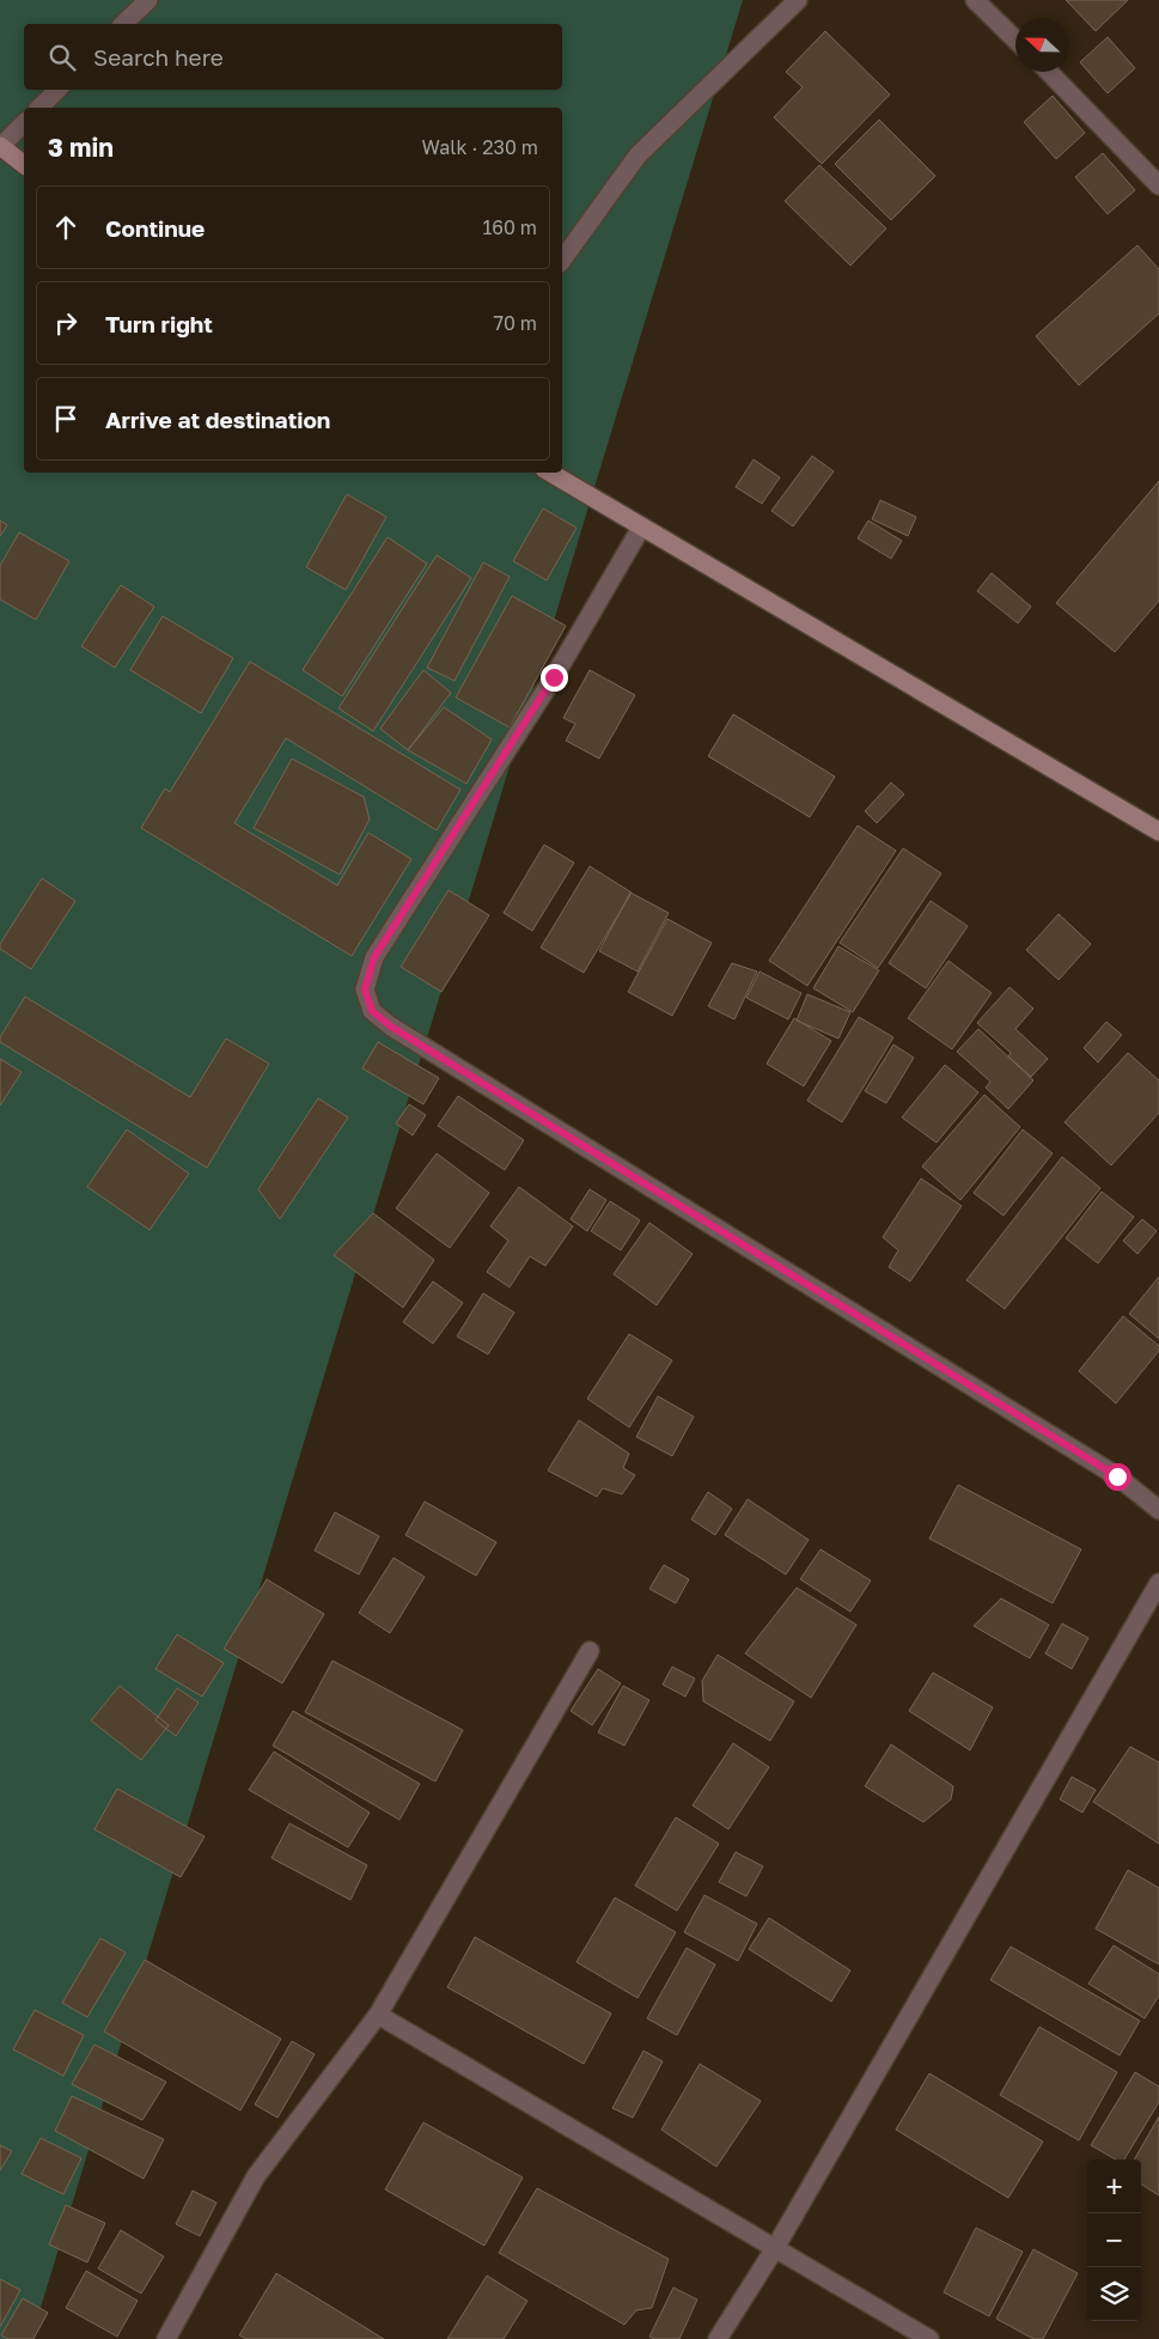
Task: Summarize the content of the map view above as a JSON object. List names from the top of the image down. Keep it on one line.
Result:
{"north":"left","page":{"search":"Search here","heading":["3 min","Walk · 230 m"],"list":[["Continue","160 m"],["Turn right","70 m"],"Arrive at destination"],"map_buttons":["+","−"]}}
